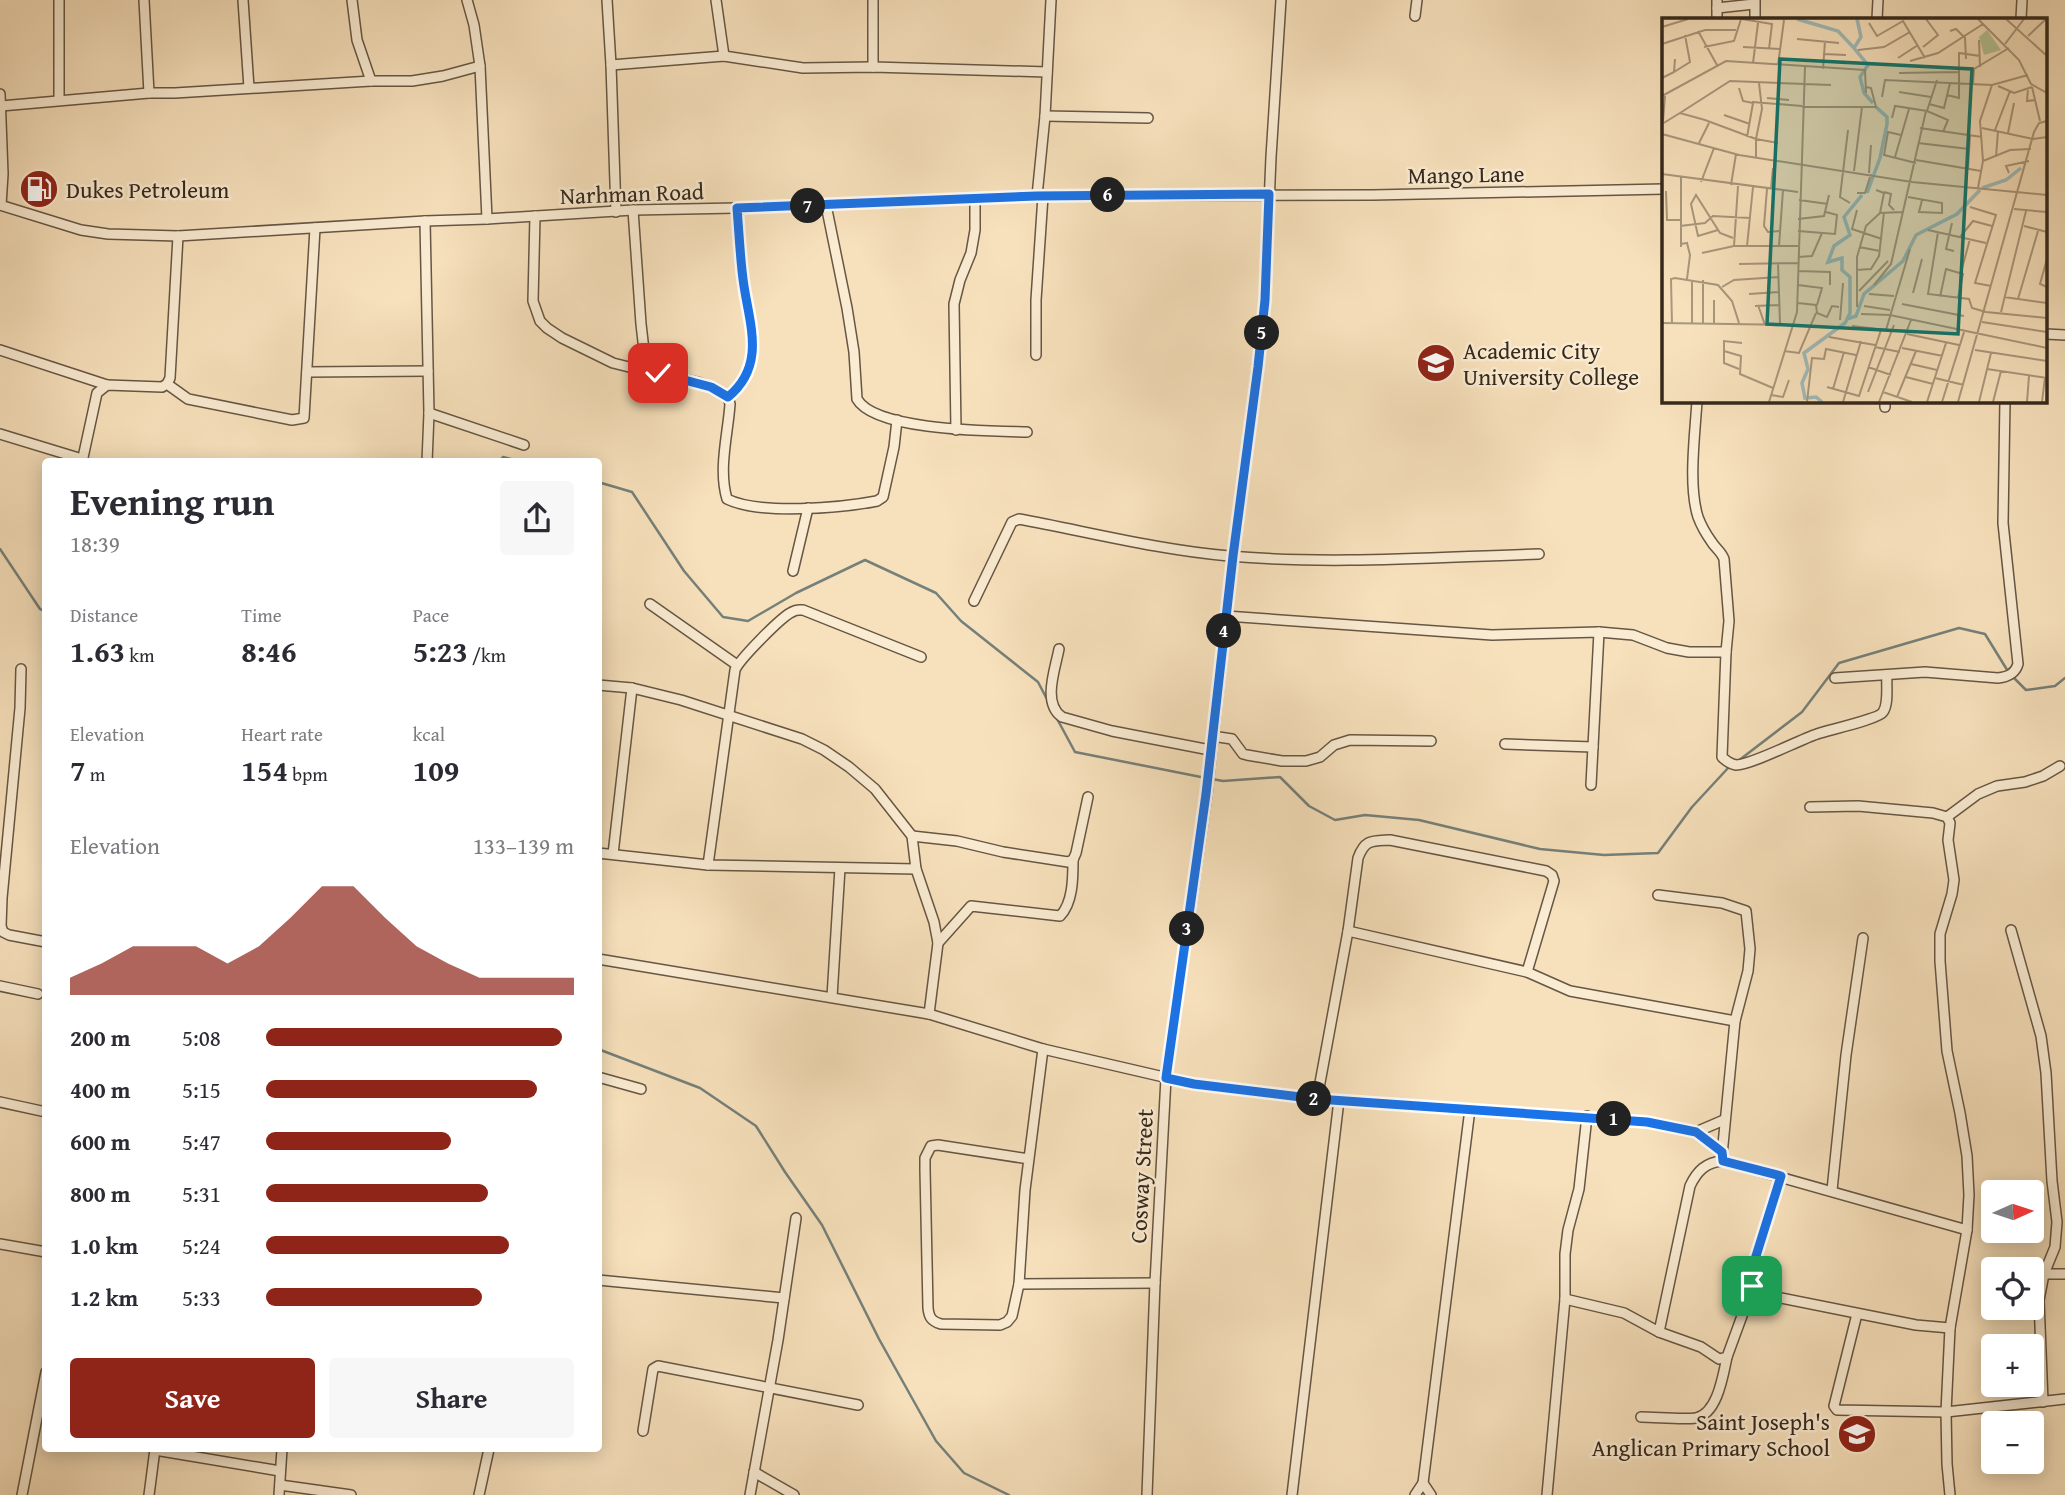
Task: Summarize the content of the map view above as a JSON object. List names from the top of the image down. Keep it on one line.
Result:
{"streets":{"street":["Mango Lane","Narhman Road","Cosway Street"]},"crossings":[["Mango Lane","Narhman Road"],["Mango Lane","Cosway Street"],["Narhman Road","Cosway Street"]],"places":{"fuel station":["Dukes Petroleum"],"school or university":["Academic City University College","Saint Joseph's Anglican Primary School"]},"north":"right","page":{"pins":["6","7","5","4","3","2","1"],"heading":["Evening run","18:39"],"stats":[["Distance","1.63 km"],["Time","8:46"],["Pace","5:23 /km"],["Elevation","7 m"],["Heart rate","154 bpm"],["kcal","109"]],"chart":["Elevation","133–139 m"],"list":[{"name":"200 m","note":"5:08"},{"name":"400 m","note":"5:15"},{"name":"600 m","note":"5:47"},{"name":"800 m","note":"5:31"},{"name":"1.0 km","note":"5:24"},{"name":"1.2 km","note":"5:33"}],"map_buttons":["+","−"],"buttons":["Save","Share"]}}
